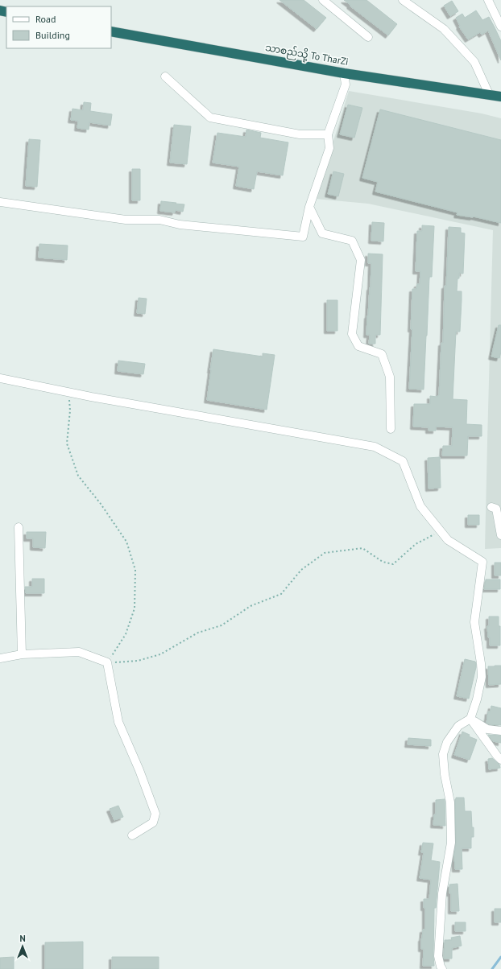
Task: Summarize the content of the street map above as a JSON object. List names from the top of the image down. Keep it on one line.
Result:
{"streets":{"highway":["သာစည်သို့ To TharZi"]},"legend":["Road","Building"],"north":"top"}
